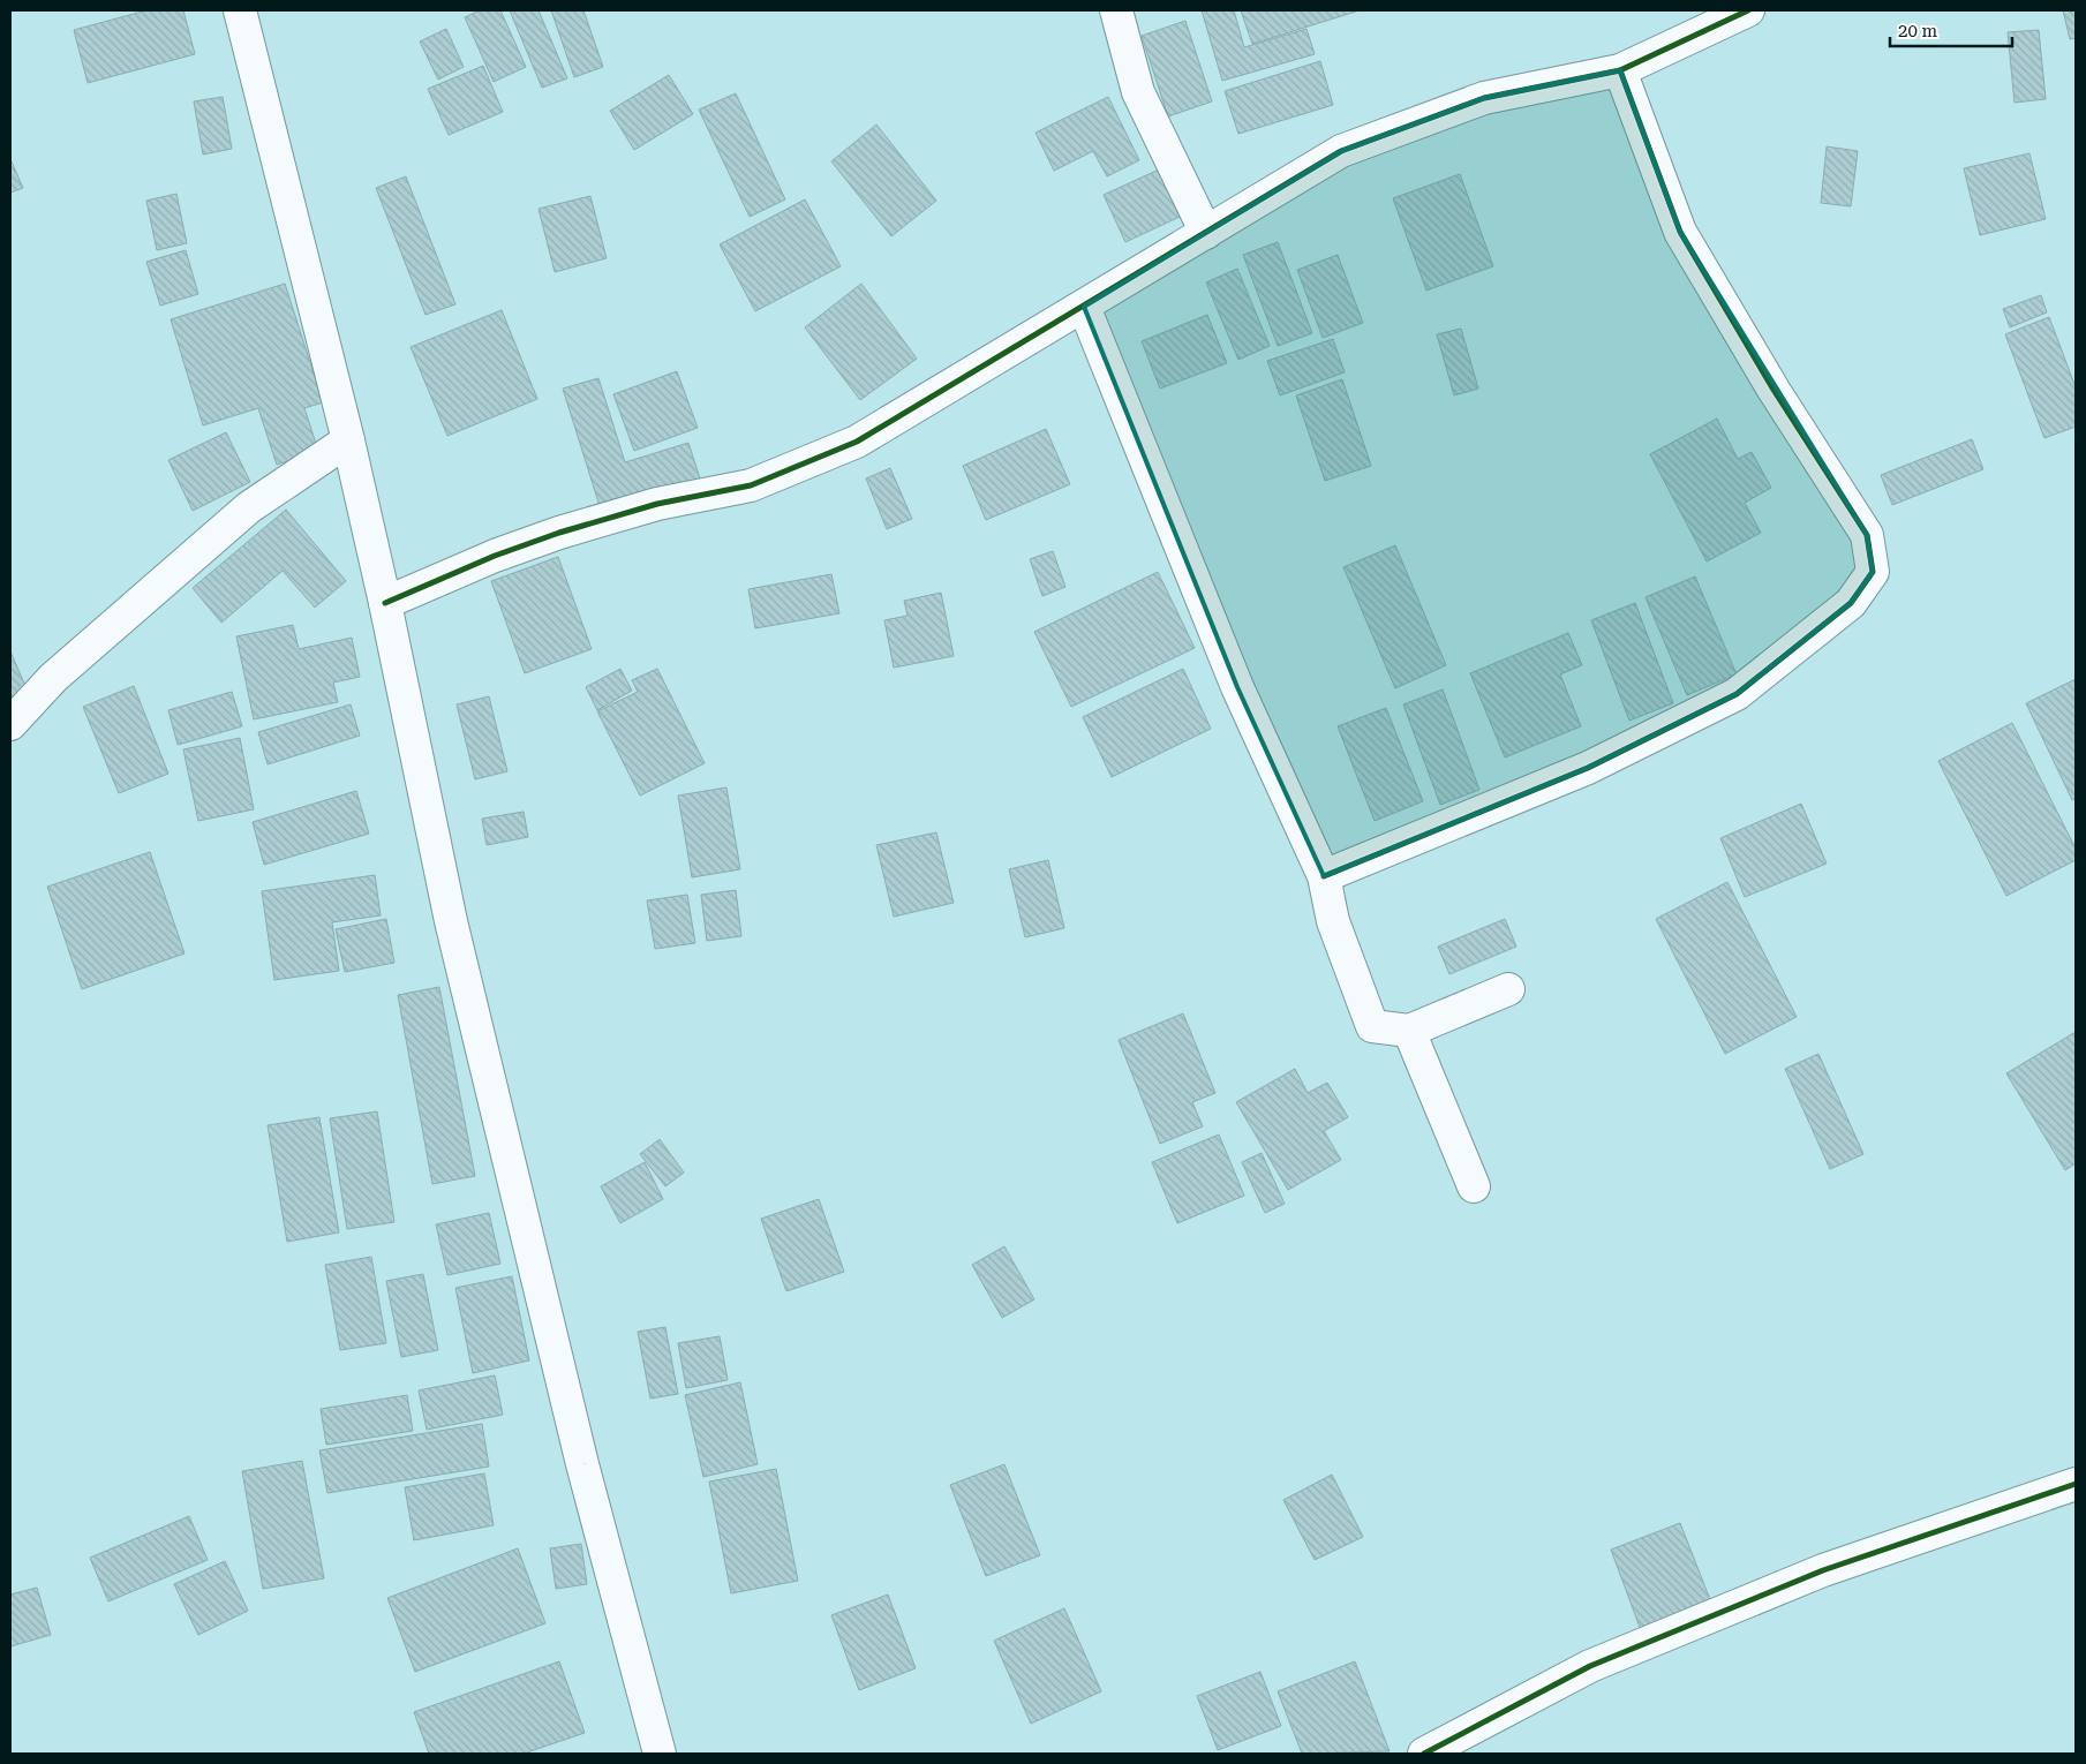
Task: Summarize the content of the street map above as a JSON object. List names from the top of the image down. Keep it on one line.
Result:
{"scale_bar":"20 m"}
